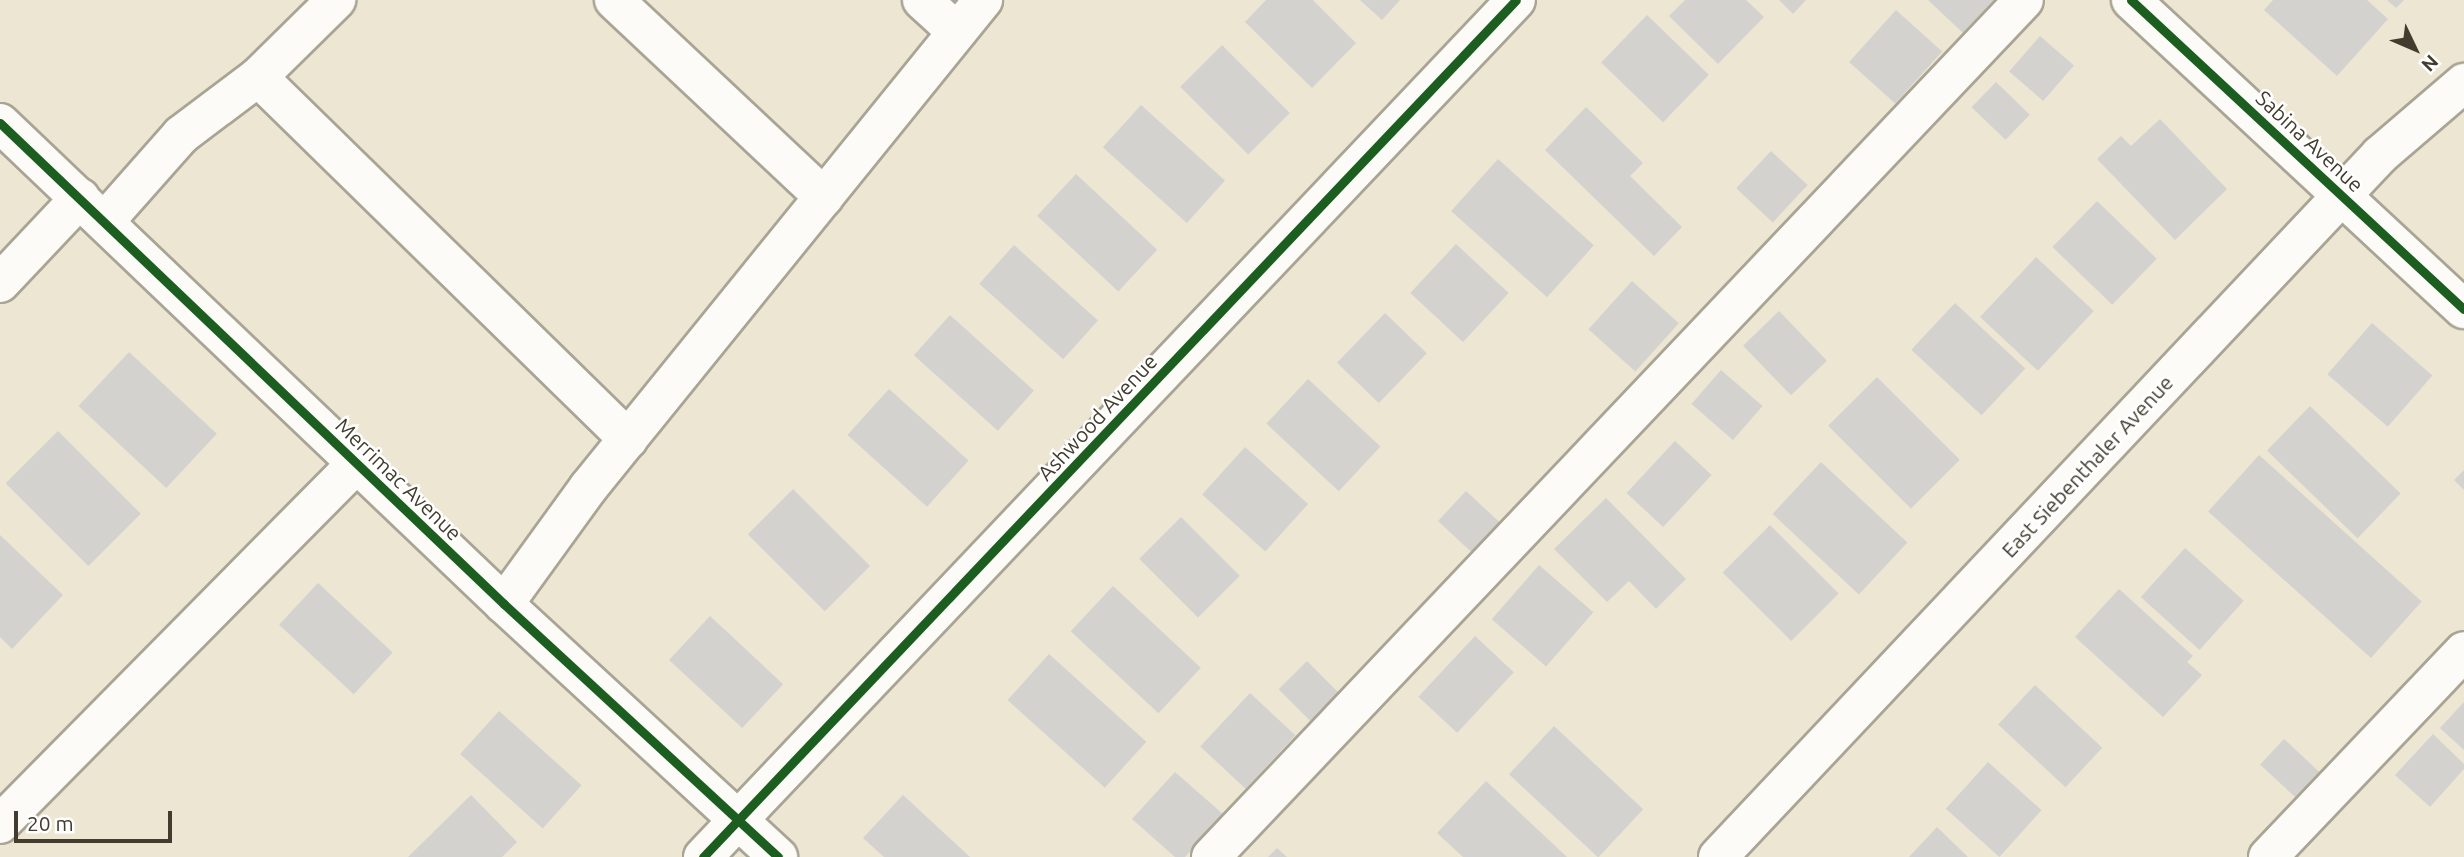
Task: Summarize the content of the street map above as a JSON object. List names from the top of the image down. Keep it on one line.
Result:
{"streets":{"street":["Sabina Avenue","Ashwood Avenue","East Siebenthaler Avenue","Merrimac Avenue"]},"crossings":[["Sabina Avenue","East Siebenthaler Avenue"],["Ashwood Avenue","Merrimac Avenue"]],"scale_bar":"20 m","north":"bottom right"}
